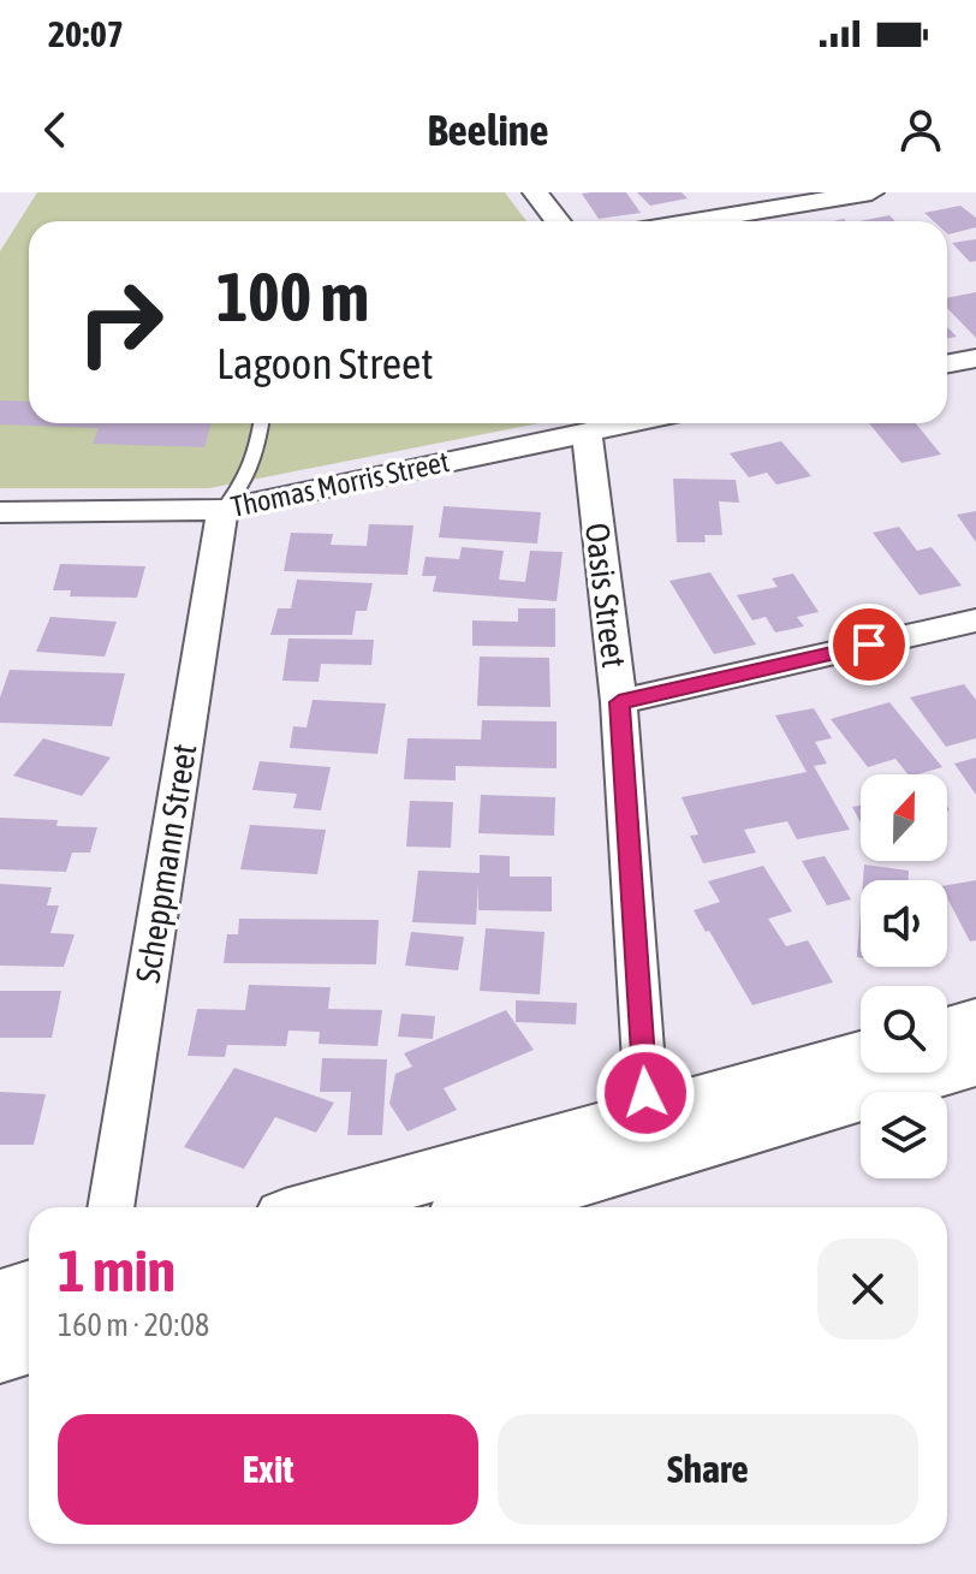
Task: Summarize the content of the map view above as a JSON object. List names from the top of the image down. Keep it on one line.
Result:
{"streets":{"street":["Thomas Morris Street","Oasis Street","Scheppmann Street"]},"crossings":[["Thomas Morris Street","Oasis Street"],["Thomas Morris Street","Scheppmann Street"]],"north":"top","page":{"status":"20:07","header":"Beeline","turn":["100 m","Lagoon Street"],"heading":["1 min","160 m · 20:08"],"buttons":["Exit","Share"]}}
